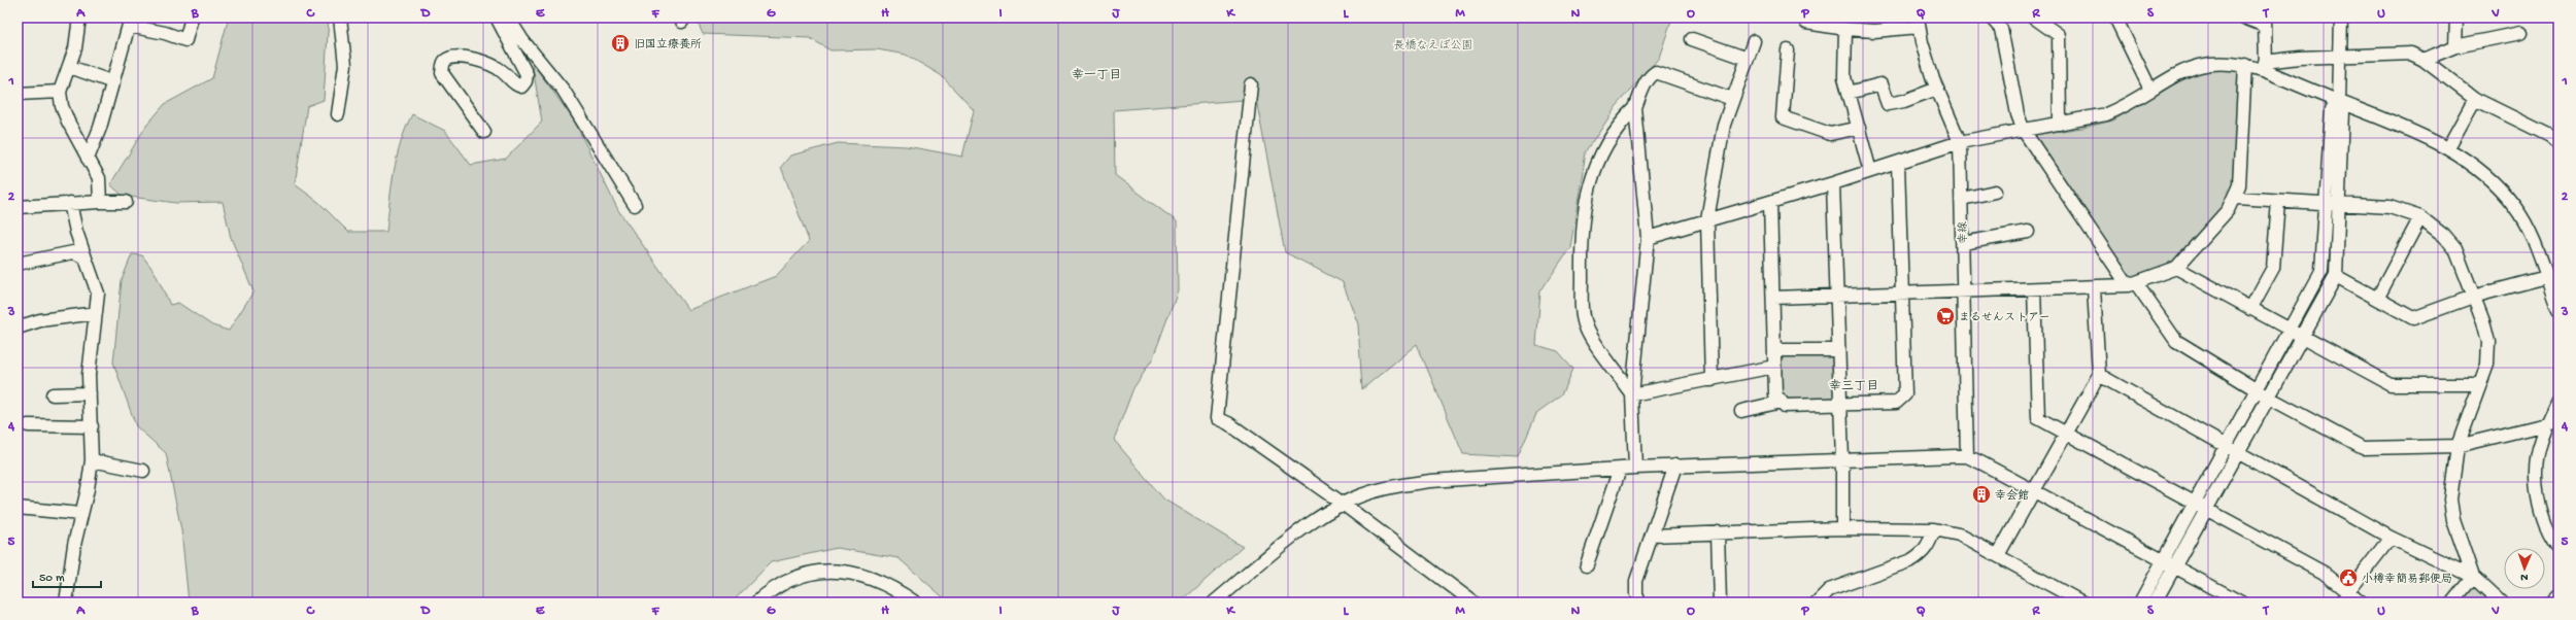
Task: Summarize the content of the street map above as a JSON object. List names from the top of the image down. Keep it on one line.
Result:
{"streets":{"street":["幸線"]},"districts":["幸一丁目","幸三丁目"],"parks":["長橋なえぼ公園"],"places":{"building":["旧国立療養所","幸会館"],"supermarket":["まるせんストアー"],"public building":["小樽幸簡易郵便局"]},"scale_bar":"50 m","north":"bottom","grid":{"columns":["A","B","C","D","E","F","G","H","I","J","K","L","M","N","O","P","Q","R","S","T","U","V"],"rows":["1","2","3","4","5"]}}
